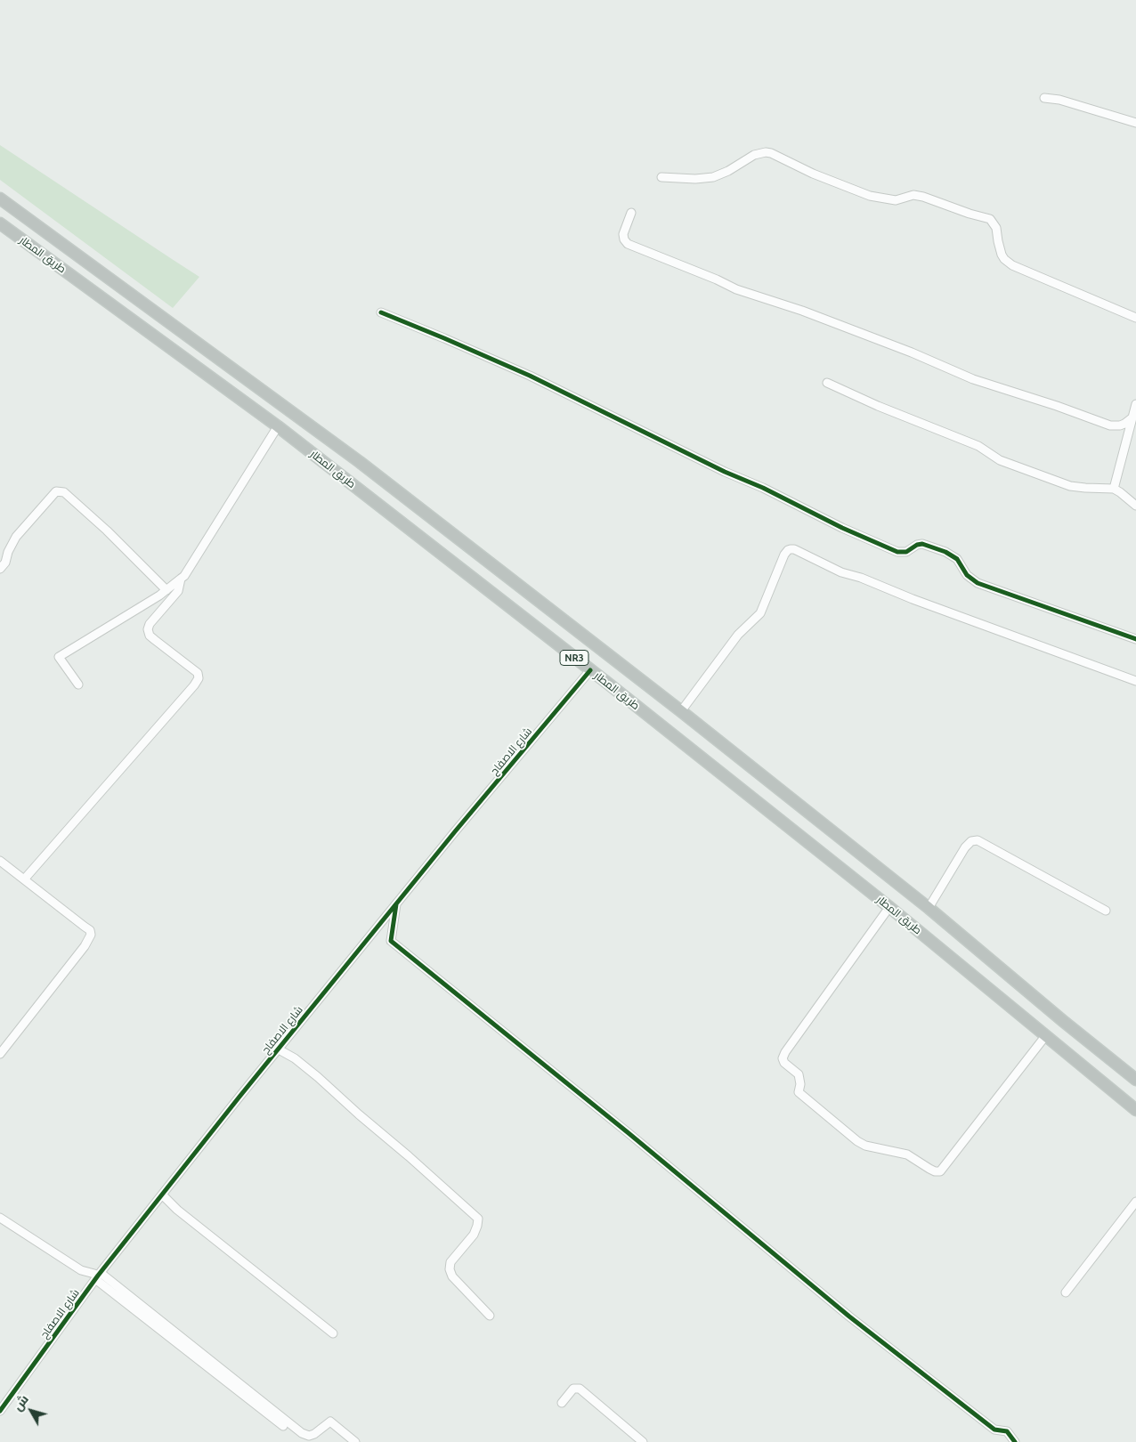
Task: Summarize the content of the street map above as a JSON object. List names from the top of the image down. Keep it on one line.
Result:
{"streets":{"highway":["طريق المطار","NR3"],"street":["شارع الاصفاح"]},"crossings":[["طريق المطار","شارع الاصفاح"]],"north":"top left"}
